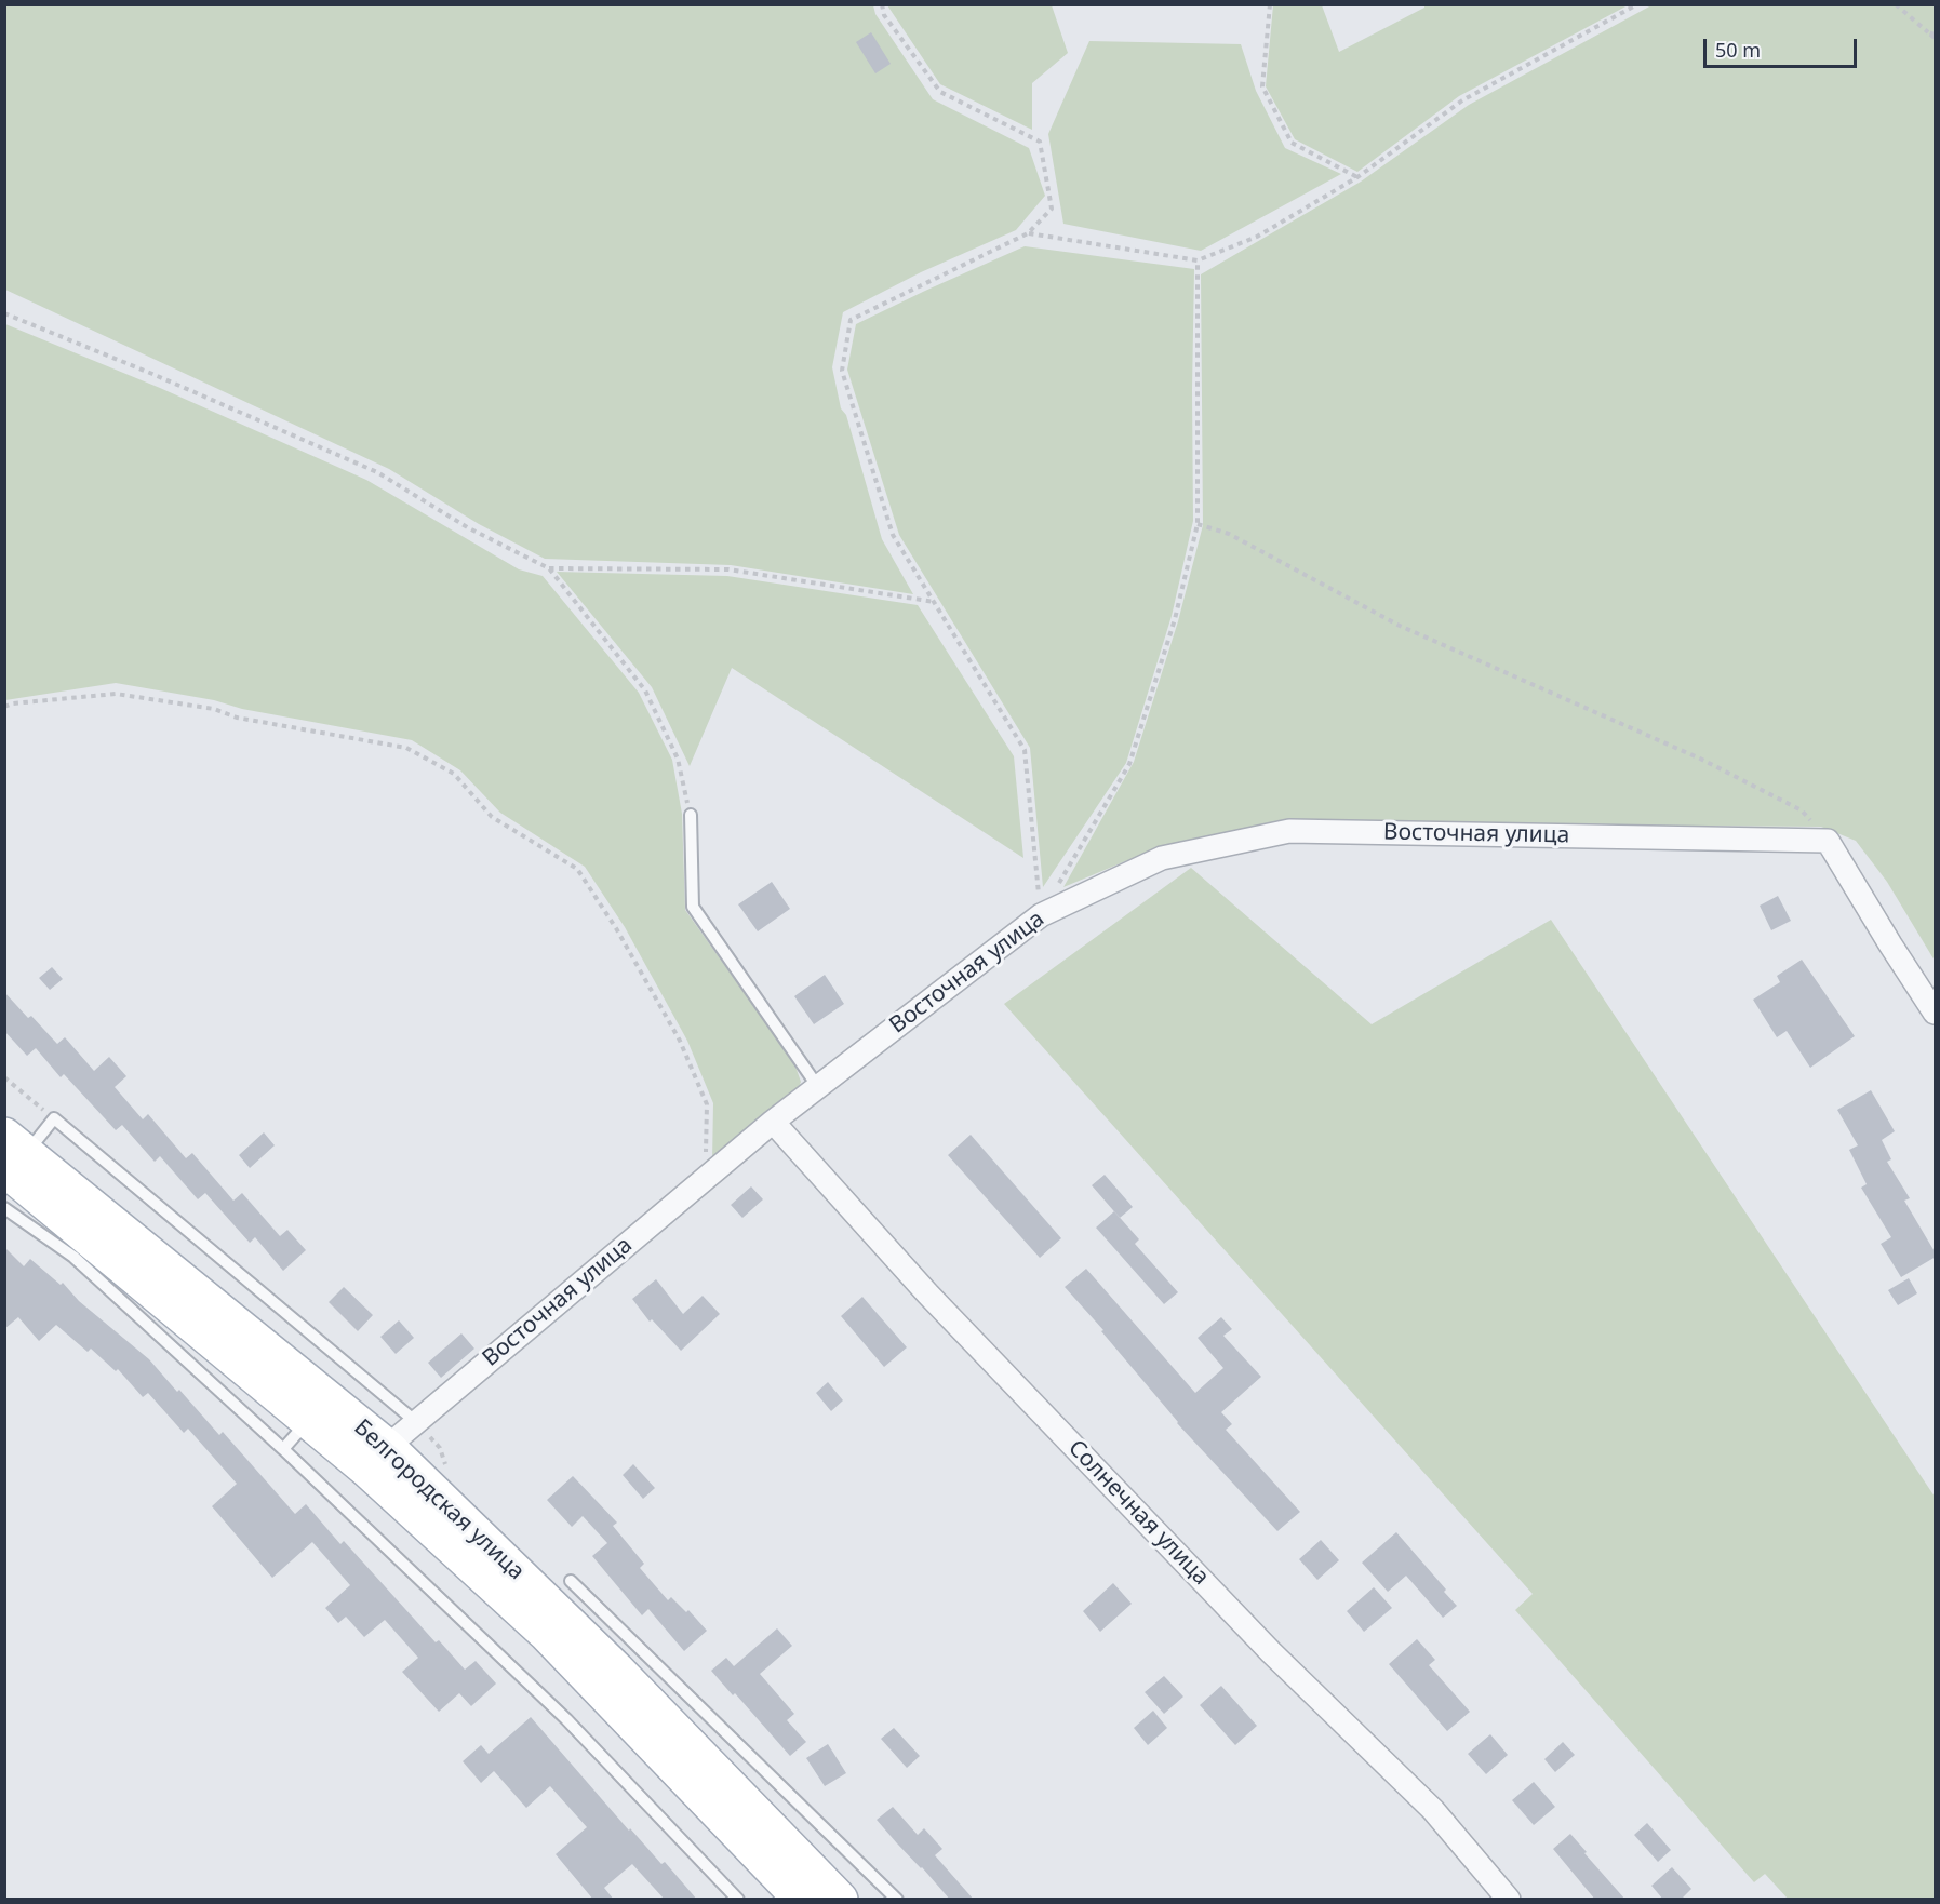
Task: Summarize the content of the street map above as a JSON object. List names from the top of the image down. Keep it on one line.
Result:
{"streets":{"main road":["Белгородская улица"],"street":["Восточная улица","Солнечная улица"]},"crossings":[["Восточная улица","Белгородская улица"],["Восточная улица","Солнечная улица"]],"scale_bar":"50 m"}
